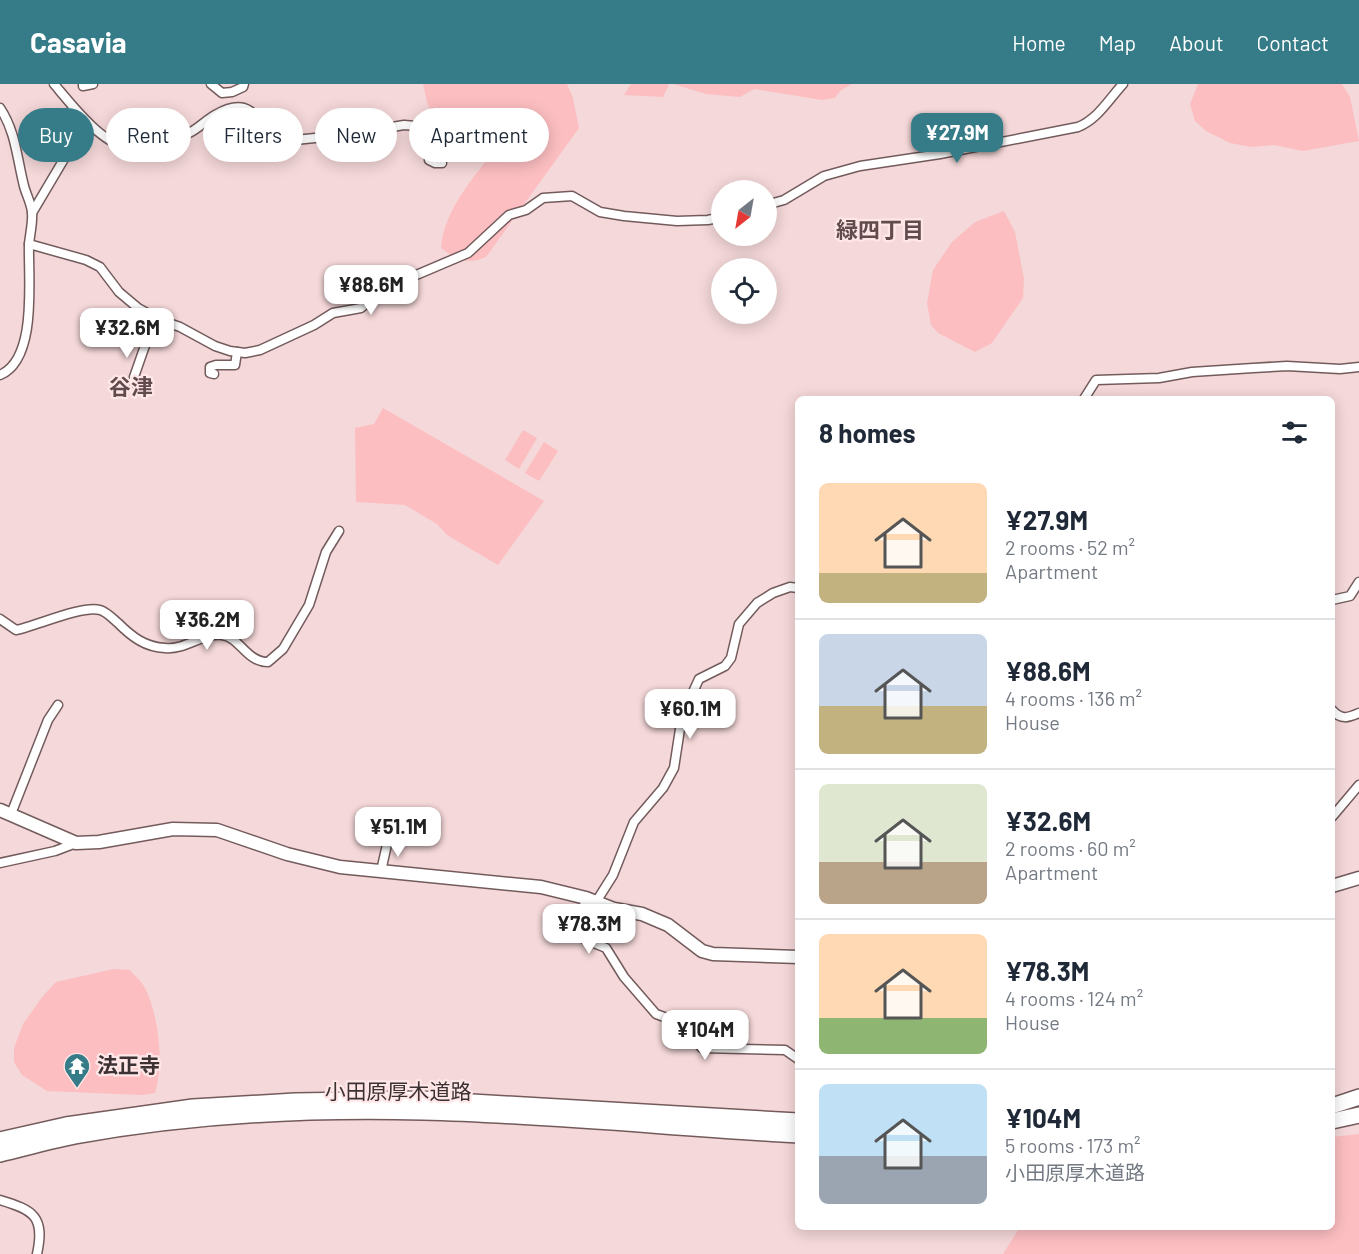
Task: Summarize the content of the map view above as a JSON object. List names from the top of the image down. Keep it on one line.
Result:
{"streets":{"highway":["小田原厚木道路"]},"districts":["緑四丁目","谷津"],"places":{"temple":["法正寺"]},"north":"bottom left","page":{"header":"Casavia","nav":["Home","Map","About","Contact"],"chip":["Buy","Rent","Filters","New","Apartment"],"price":["¥27.9M","¥88.6M","¥32.6M","¥36.2M","¥60.1M","¥51.1M","¥78.3M","¥104M"],"heading":"8 homes","list":[{"name":"¥27.9M","note":"2 rooms · 52 m² · Apartment"},{"name":"¥88.6M","note":"4 rooms · 136 m² · House"},{"name":"¥32.6M","note":"2 rooms · 60 m² · Apartment"},{"name":"¥78.3M","note":"4 rooms · 124 m² · House"},{"name":"¥104M","note":"5 rooms · 173 m² · 小田原厚木道路"}]}}
